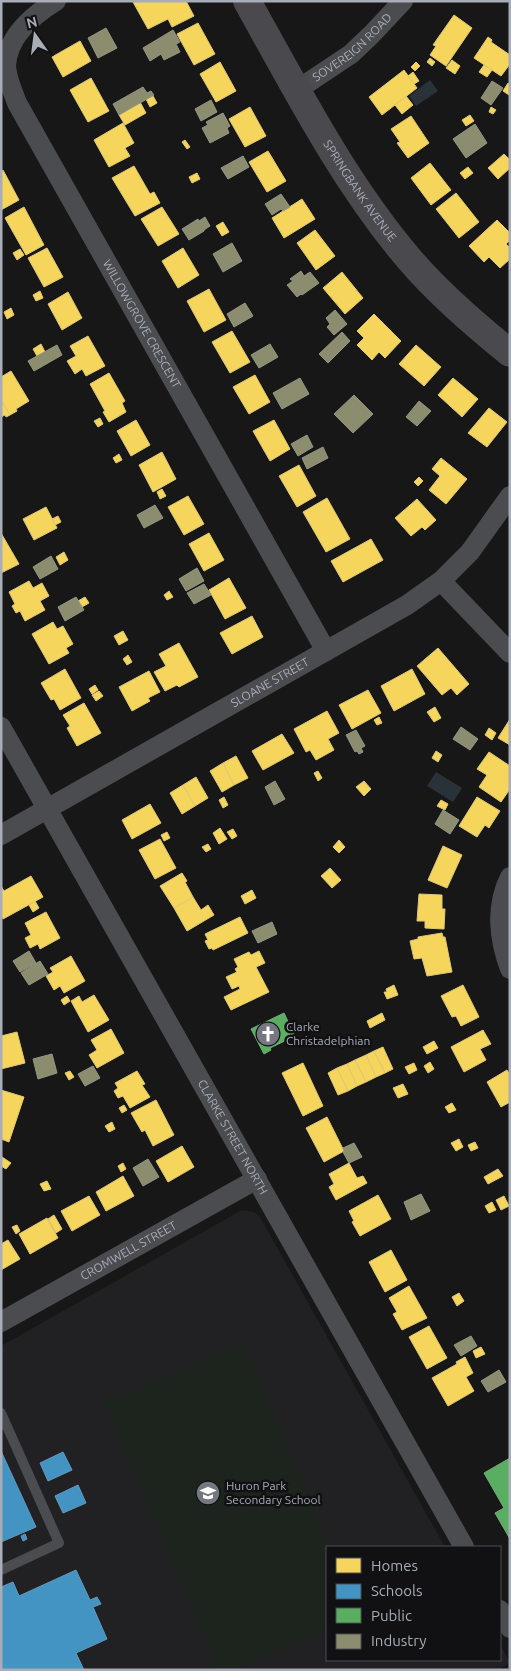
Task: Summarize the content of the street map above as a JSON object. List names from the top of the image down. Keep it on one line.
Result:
{"streets":{"main road":["SPRINGBANK AVENUE"],"street":["SOVEREIGN ROAD","WILLOWGROVE CRESCENT","SLOANE STREET","CLARKE STREET NORTH","CROMWELL STREET"]},"crossings":[["SOVEREIGN ROAD","SPRINGBANK AVENUE"],["WILLOWGROVE CRESCENT","SLOANE STREET"],["SLOANE STREET","CLARKE STREET NORTH"],["CLARKE STREET NORTH","CROMWELL STREET"]],"places":{"church":["Clarke Christadelphian"],"school or university":["Huron Park Secondary School"]},"legend":["Homes","Schools","Public","Industry"],"north":"top"}
